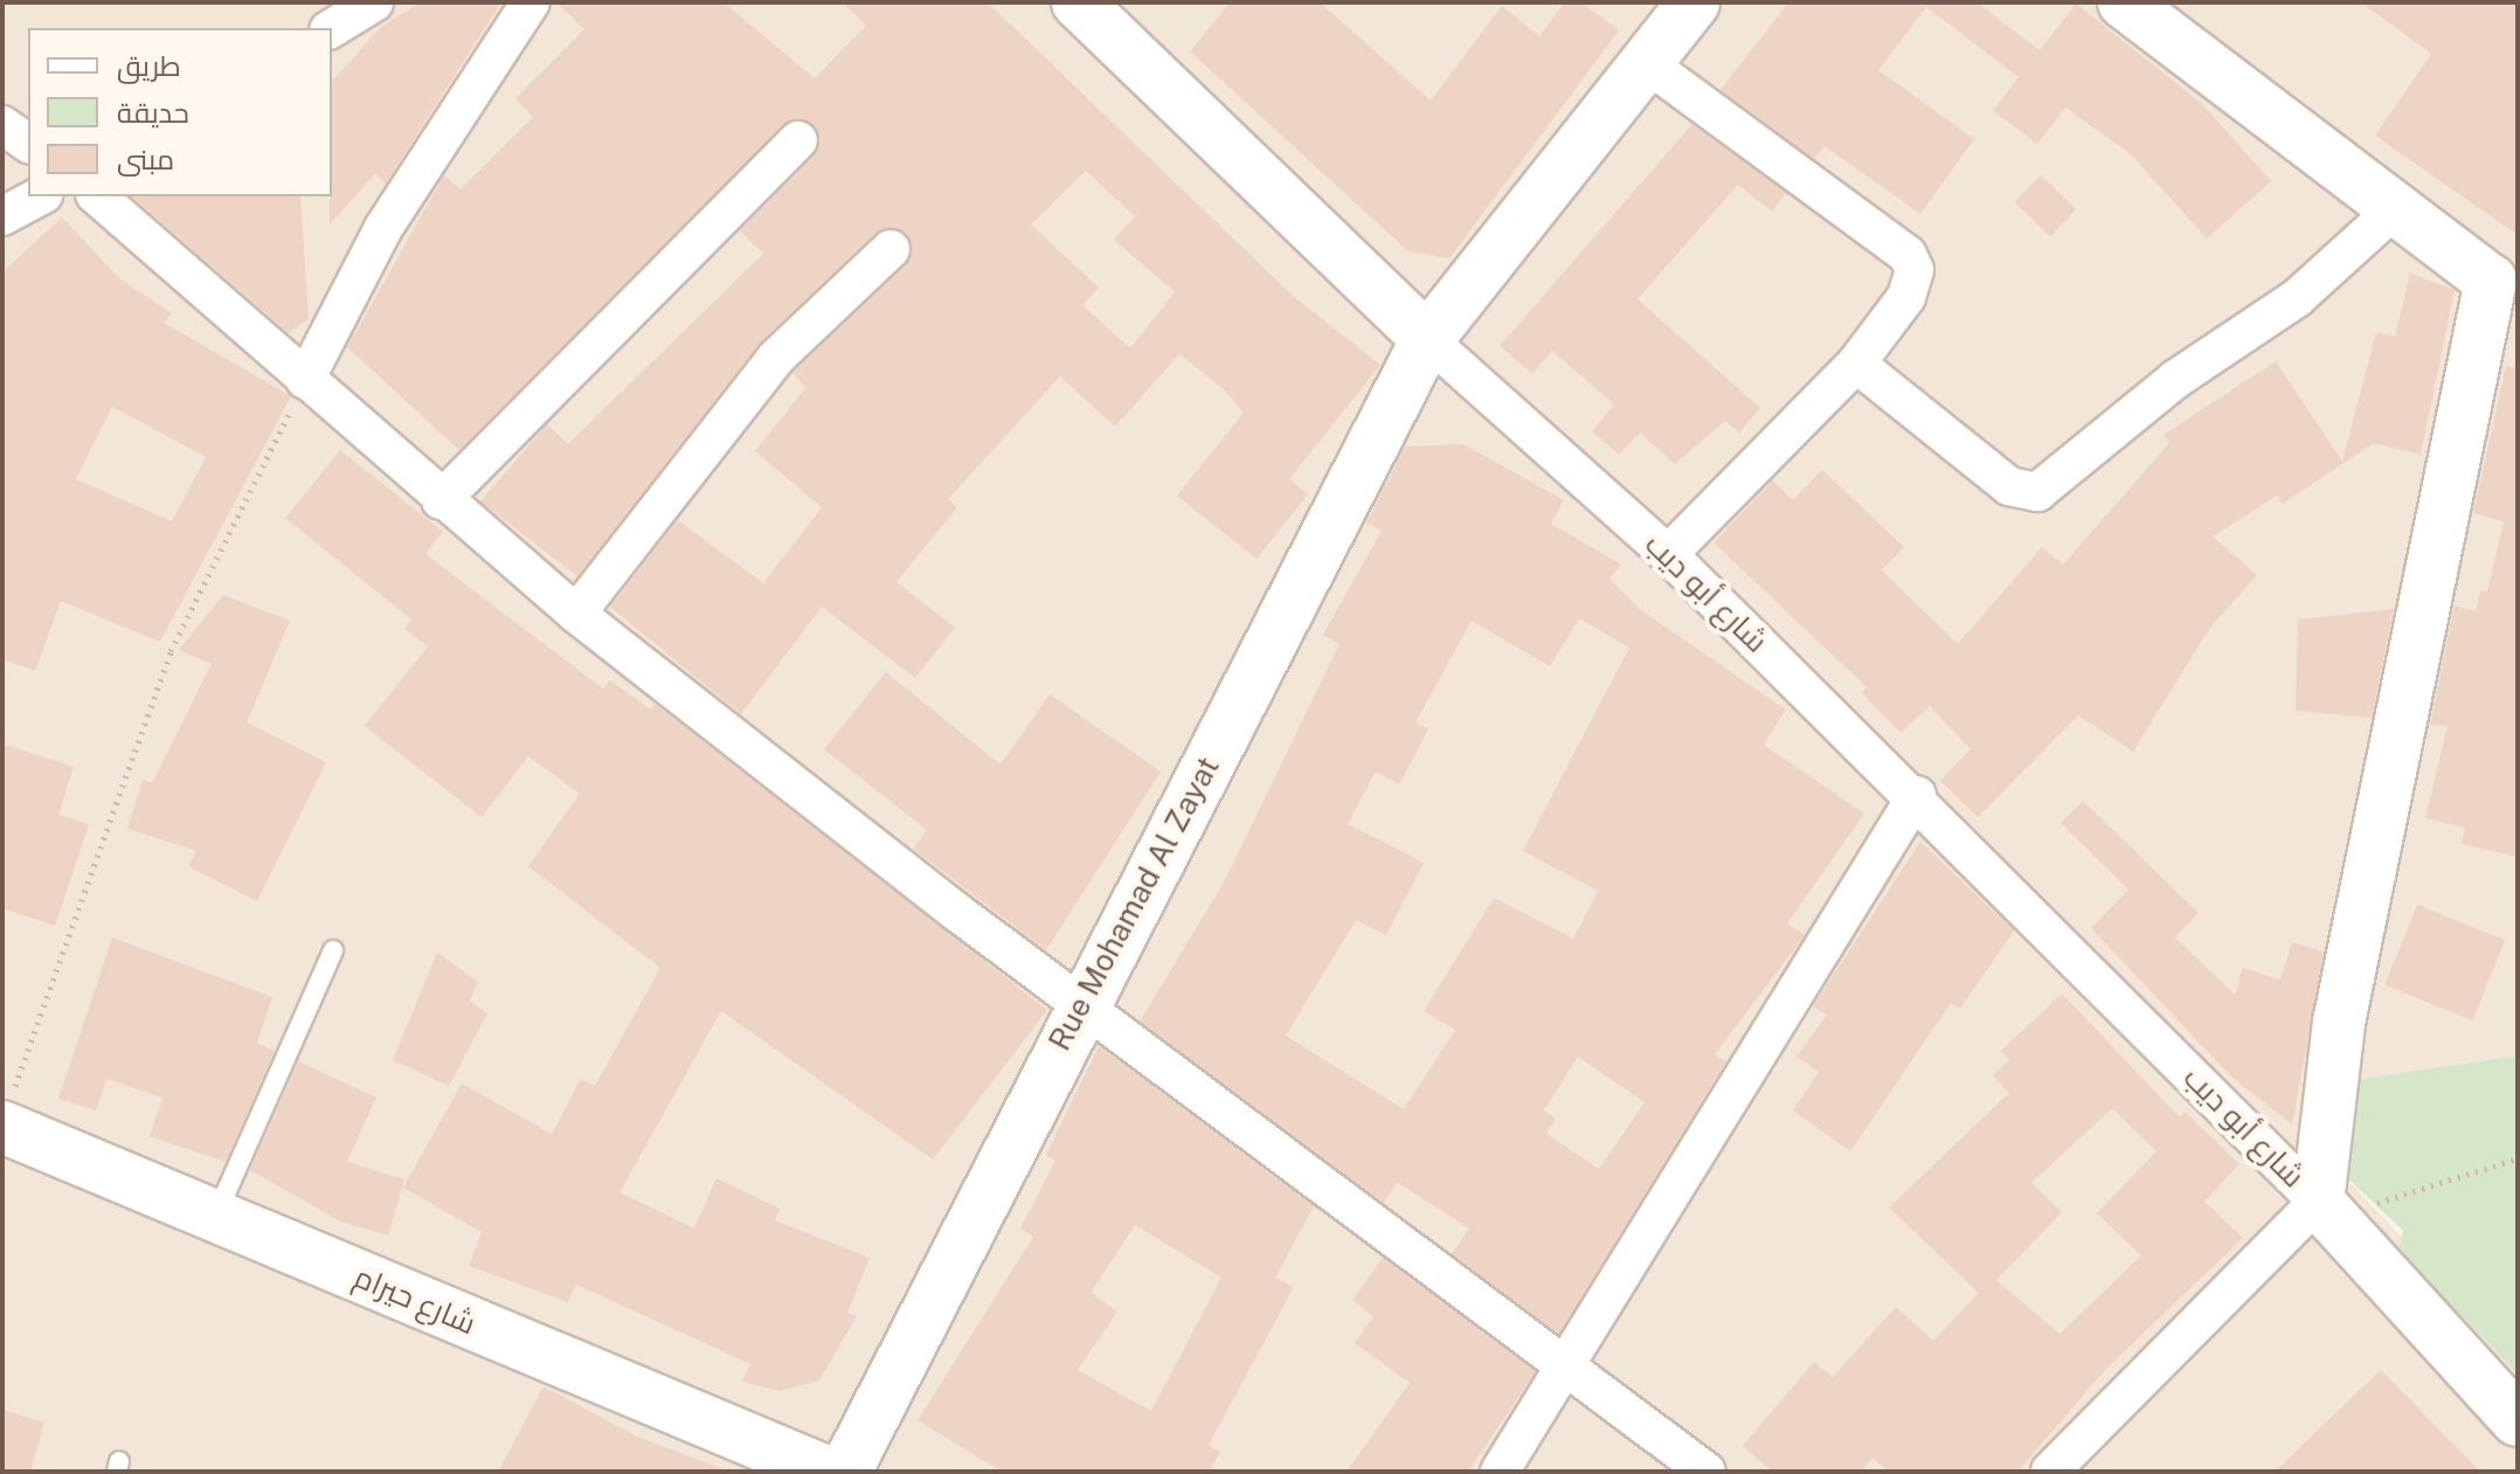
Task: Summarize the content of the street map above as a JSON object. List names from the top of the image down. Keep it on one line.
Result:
{"streets":{"street":["شارع أبو ديب","Rue Mohamad Al Zayat","شارع حيرام"]},"crossings":[["شارع أبو ديب","Rue Mohamad Al Zayat"]],"legend":["طريق","حديقة","مبنى"]}
